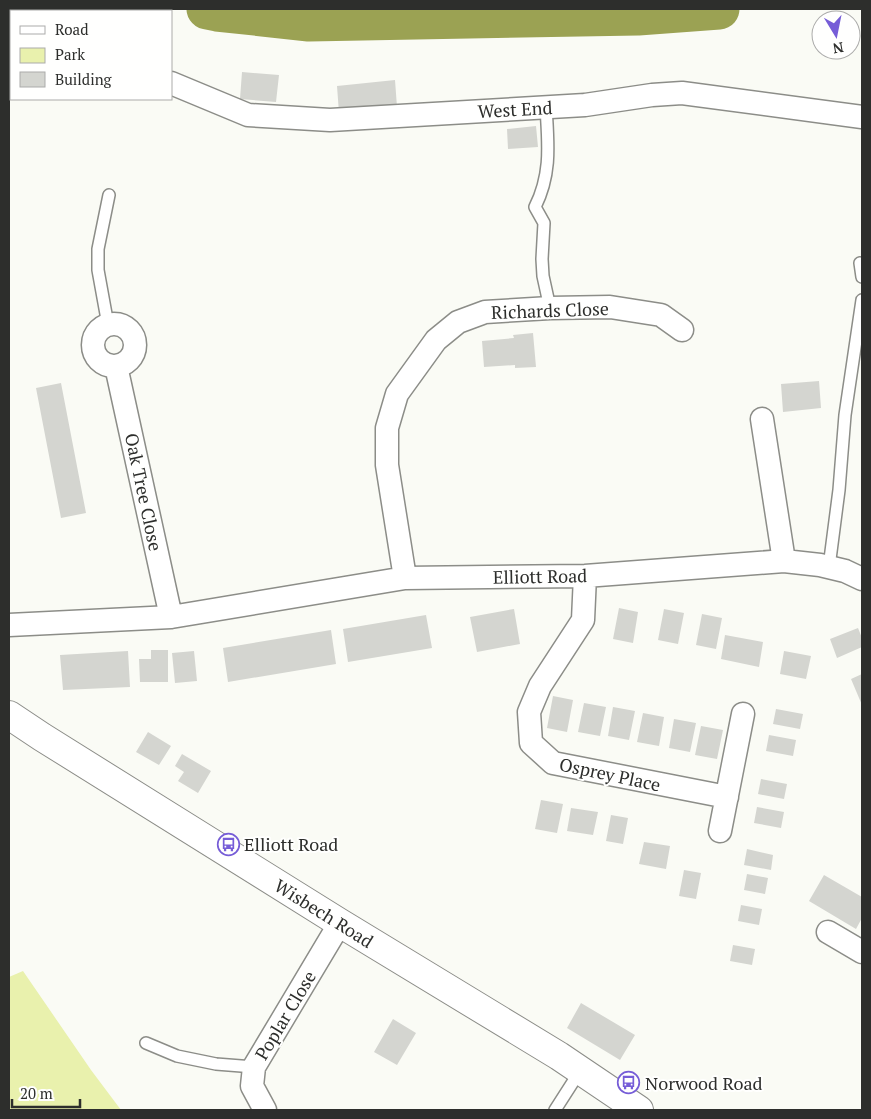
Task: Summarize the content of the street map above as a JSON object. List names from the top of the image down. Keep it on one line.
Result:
{"streets":{"main road":["Wisbech Road"],"street":["West End","Richards Close","Oak Tree Close","Elliott Road","Osprey Place","Poplar Close"]},"crossings":[["Richards Close","Elliott Road"],["Oak Tree Close","Elliott Road"],["Elliott Road","Osprey Place"],["Wisbech Road","Poplar Close"]],"places":{"bus stop":["Elliott Road","Norwood Road"]},"legend":["Road","Park","Building"],"scale_bar":"20 m","north":"bottom"}
